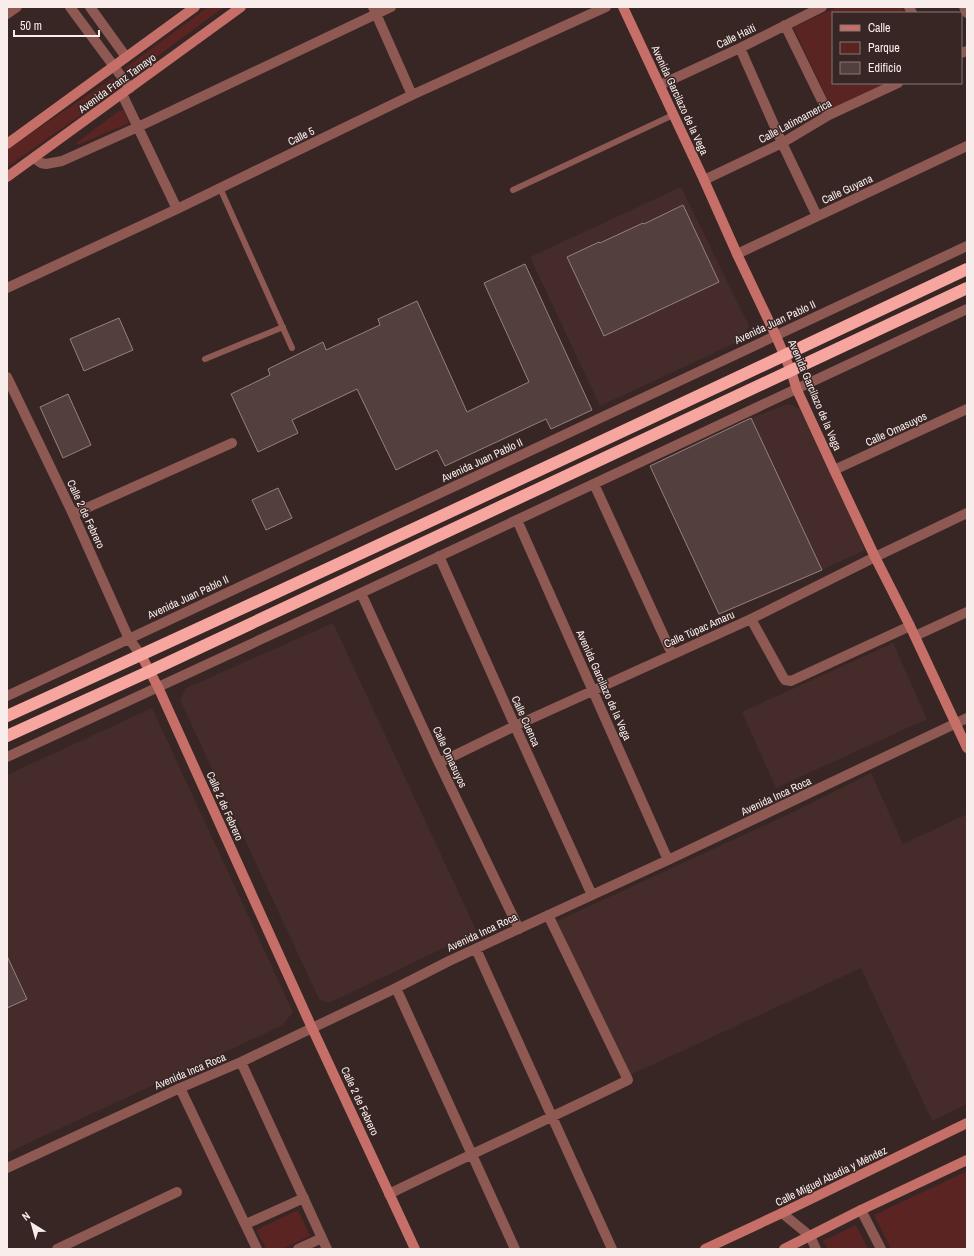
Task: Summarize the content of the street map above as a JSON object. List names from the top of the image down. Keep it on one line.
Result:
{"streets":{"street":["Calle Haiti","Avenida Franz Tamayo","Avenida Garcilazo de la Vega","Calle Latinoamerica","Calle 5","Calle Guyana","Avenida Juan Pablo II","Calle Omasuyos","Calle 2 de Febrero","Calle Túpac Amaru","Calle Cuenca","Avenida Inca Roca","Calle Miguel Abadía y Méndez"]},"crossings":[["Calle Haiti","Avenida Garcilazo de la Vega"],["Avenida Garcilazo de la Vega","Calle Latinoamerica"],["Avenida Garcilazo de la Vega","Calle Guyana"],["Avenida Garcilazo de la Vega","Avenida Juan Pablo II"],["Avenida Garcilazo de la Vega","Calle Omasuyos"],["Avenida Garcilazo de la Vega","Calle Túpac Amaru"],["Avenida Garcilazo de la Vega","Avenida Inca Roca"],["Avenida Juan Pablo II","Calle 2 de Febrero"],["Calle Omasuyos","Calle Túpac Amaru"],["Calle Omasuyos","Avenida Inca Roca"],["Calle 2 de Febrero","Avenida Inca Roca"],["Calle Túpac Amaru","Calle Cuenca"],["Calle Cuenca","Avenida Inca Roca"]],"legend":["Calle","Parque","Edificio"],"scale_bar":"50 m","north":"top left"}
